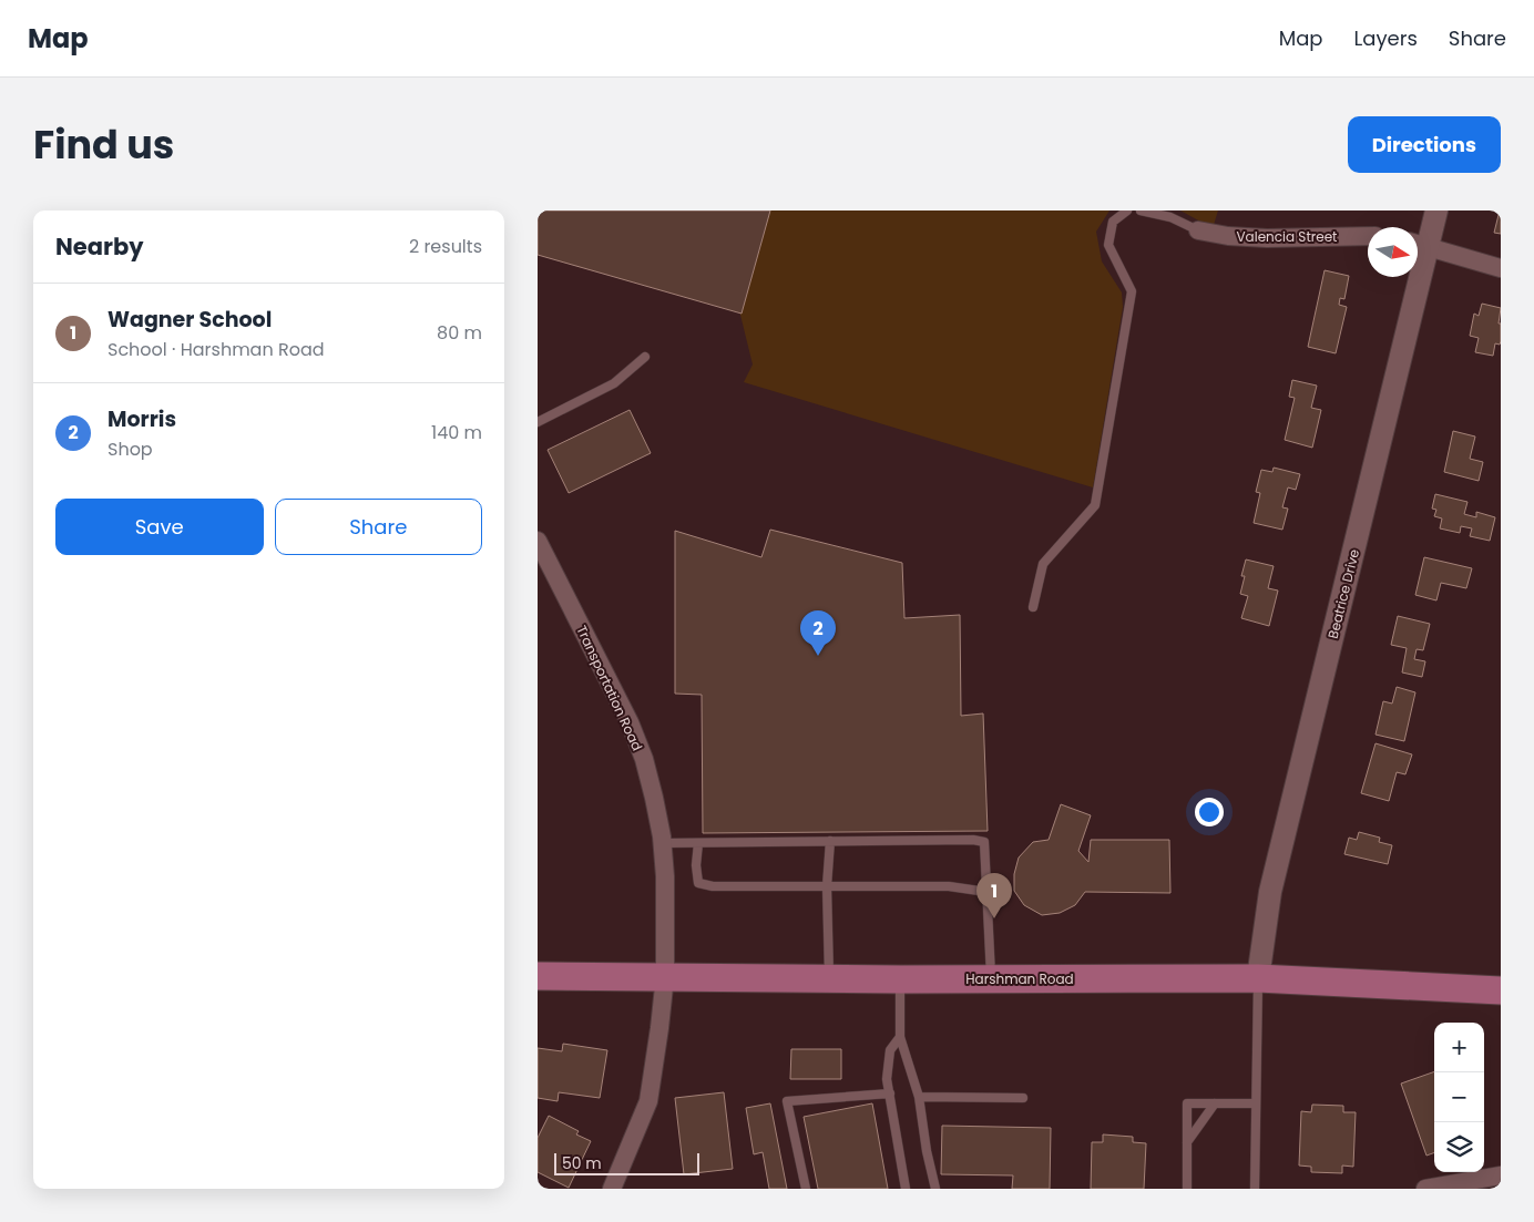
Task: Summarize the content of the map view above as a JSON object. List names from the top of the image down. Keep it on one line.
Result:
{"streets":{"main road":["Harshman Road"],"street":["Valencia Street","Beatrice Drive","Transportation Road"]},"crossings":[["Beatrice Drive","Harshman Road"],["Transportation Road","Harshman Road"]],"scale_bar":"50 m","north":"right","page":{"header":"Map","nav":["Map","Layers","Share"],"title":"Find us","buttons":["Directions",["Save","Share"]],"heading":["Nearby","2 results"],"list":[{"mark":"1","name":"Wagner School","note":"School · Harshman Road","value":"80 m"},{"mark":"2","name":"Morris","note":"Shop","value":"140 m"}],"pins":["2","1"],"map_buttons":["+","−"],"scale":"50 m"}}
